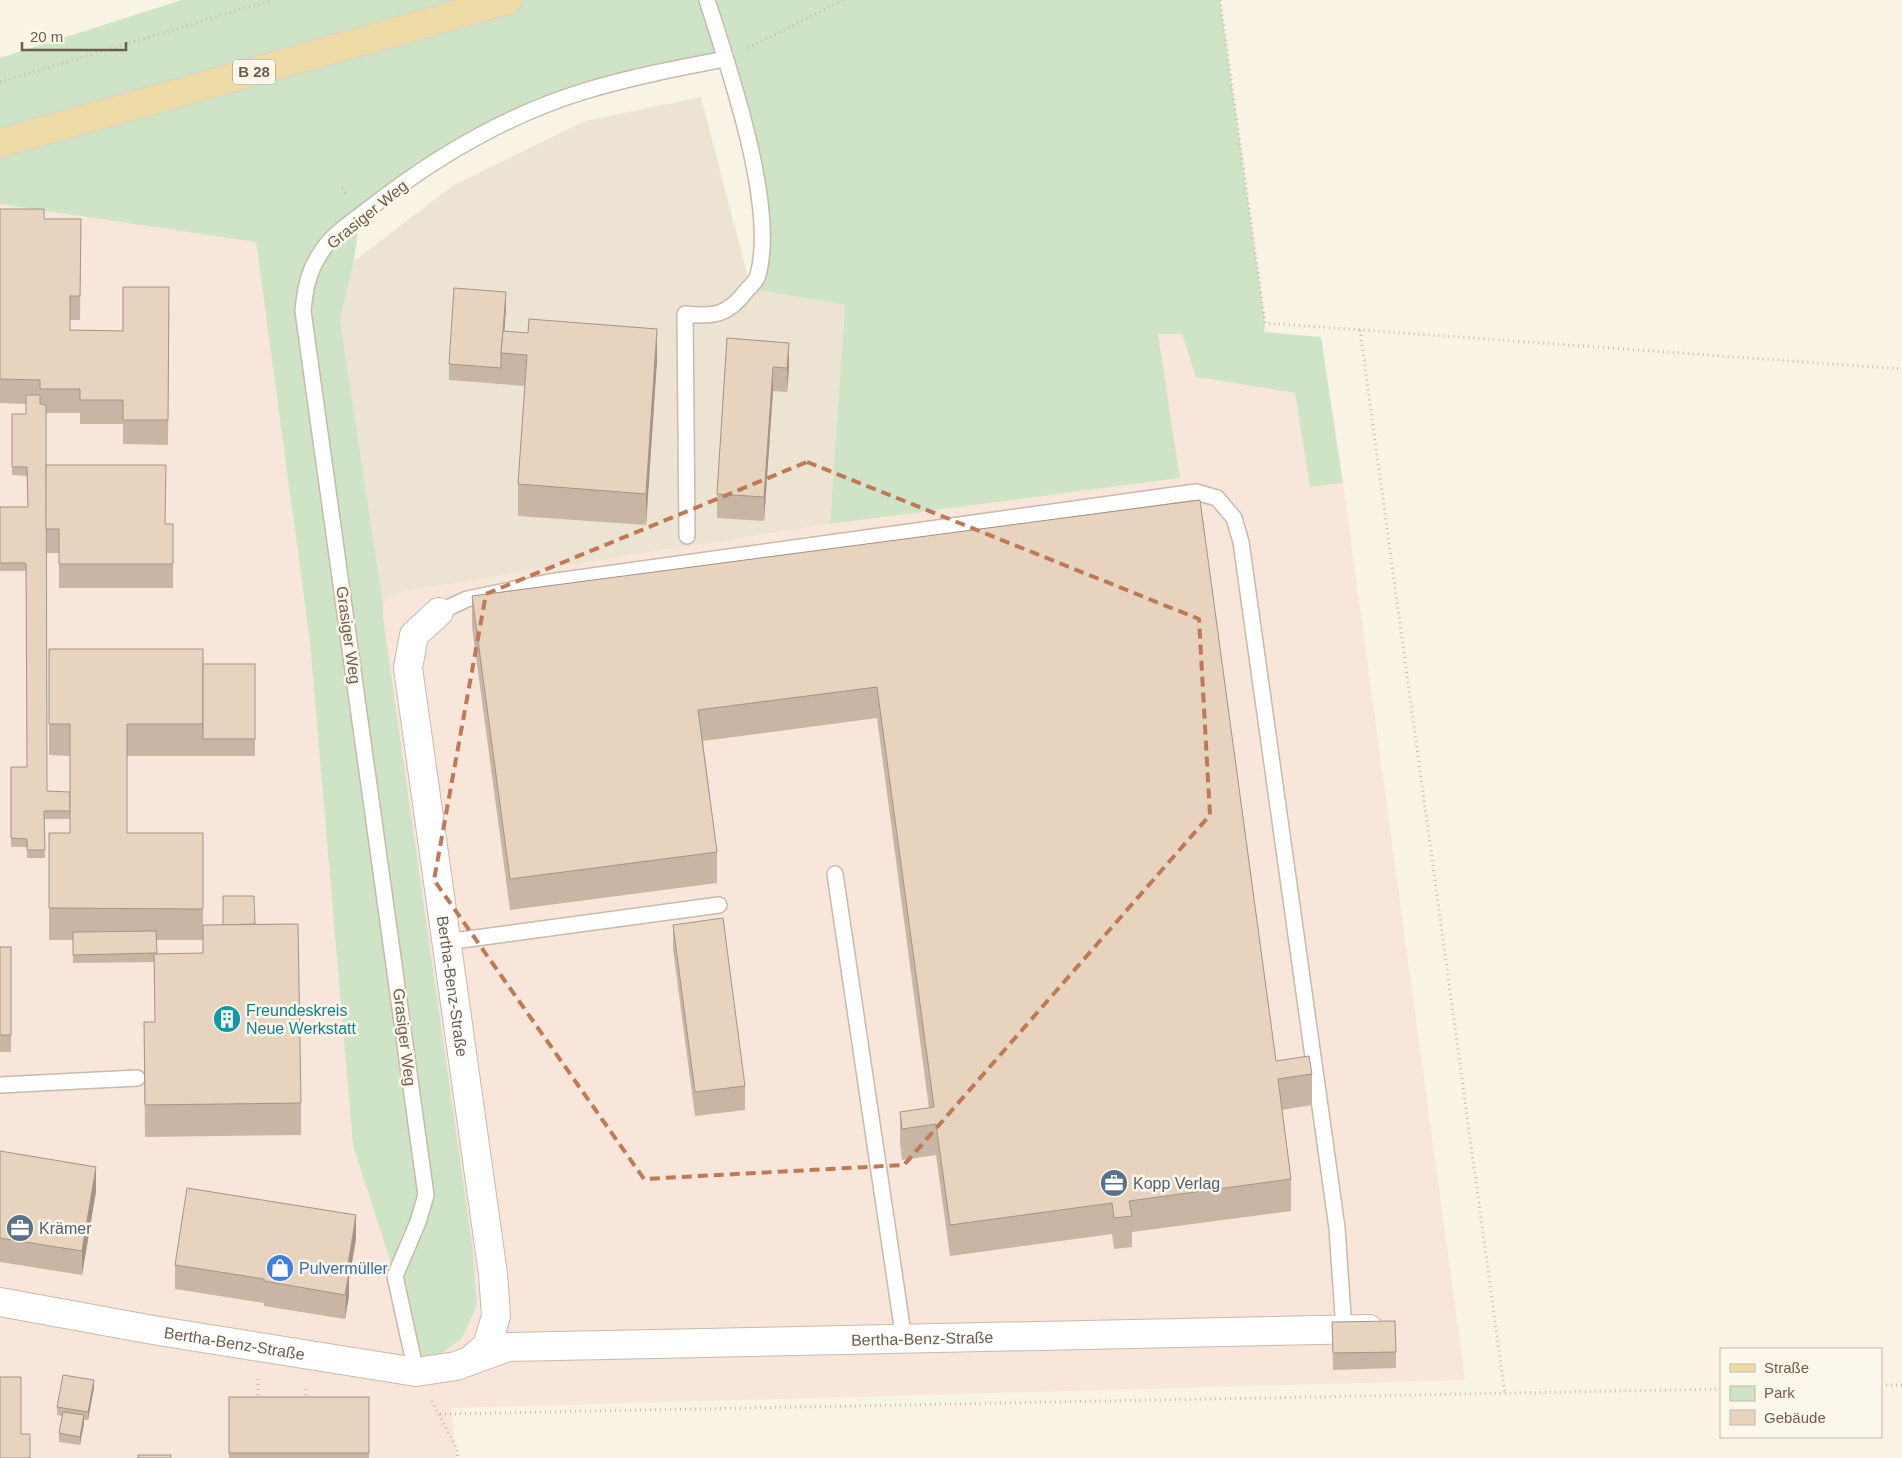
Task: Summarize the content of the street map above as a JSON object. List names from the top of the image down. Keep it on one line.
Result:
{"streets":{"main road":["B 28"],"street":["Bertha-Benz-Straße"],"lane":["Grasiger Weg"]},"crossings":[["Grasiger Weg","Bertha-Benz-Straße"]],"places":{"building":["Freundeskreis Neue Werkstatt"],"office":["Kopp Verlag","Krämer"],"shop":["Pulvermüller"]},"legend":["Straße","Park","Gebäude"],"scale_bar":"20 m"}
